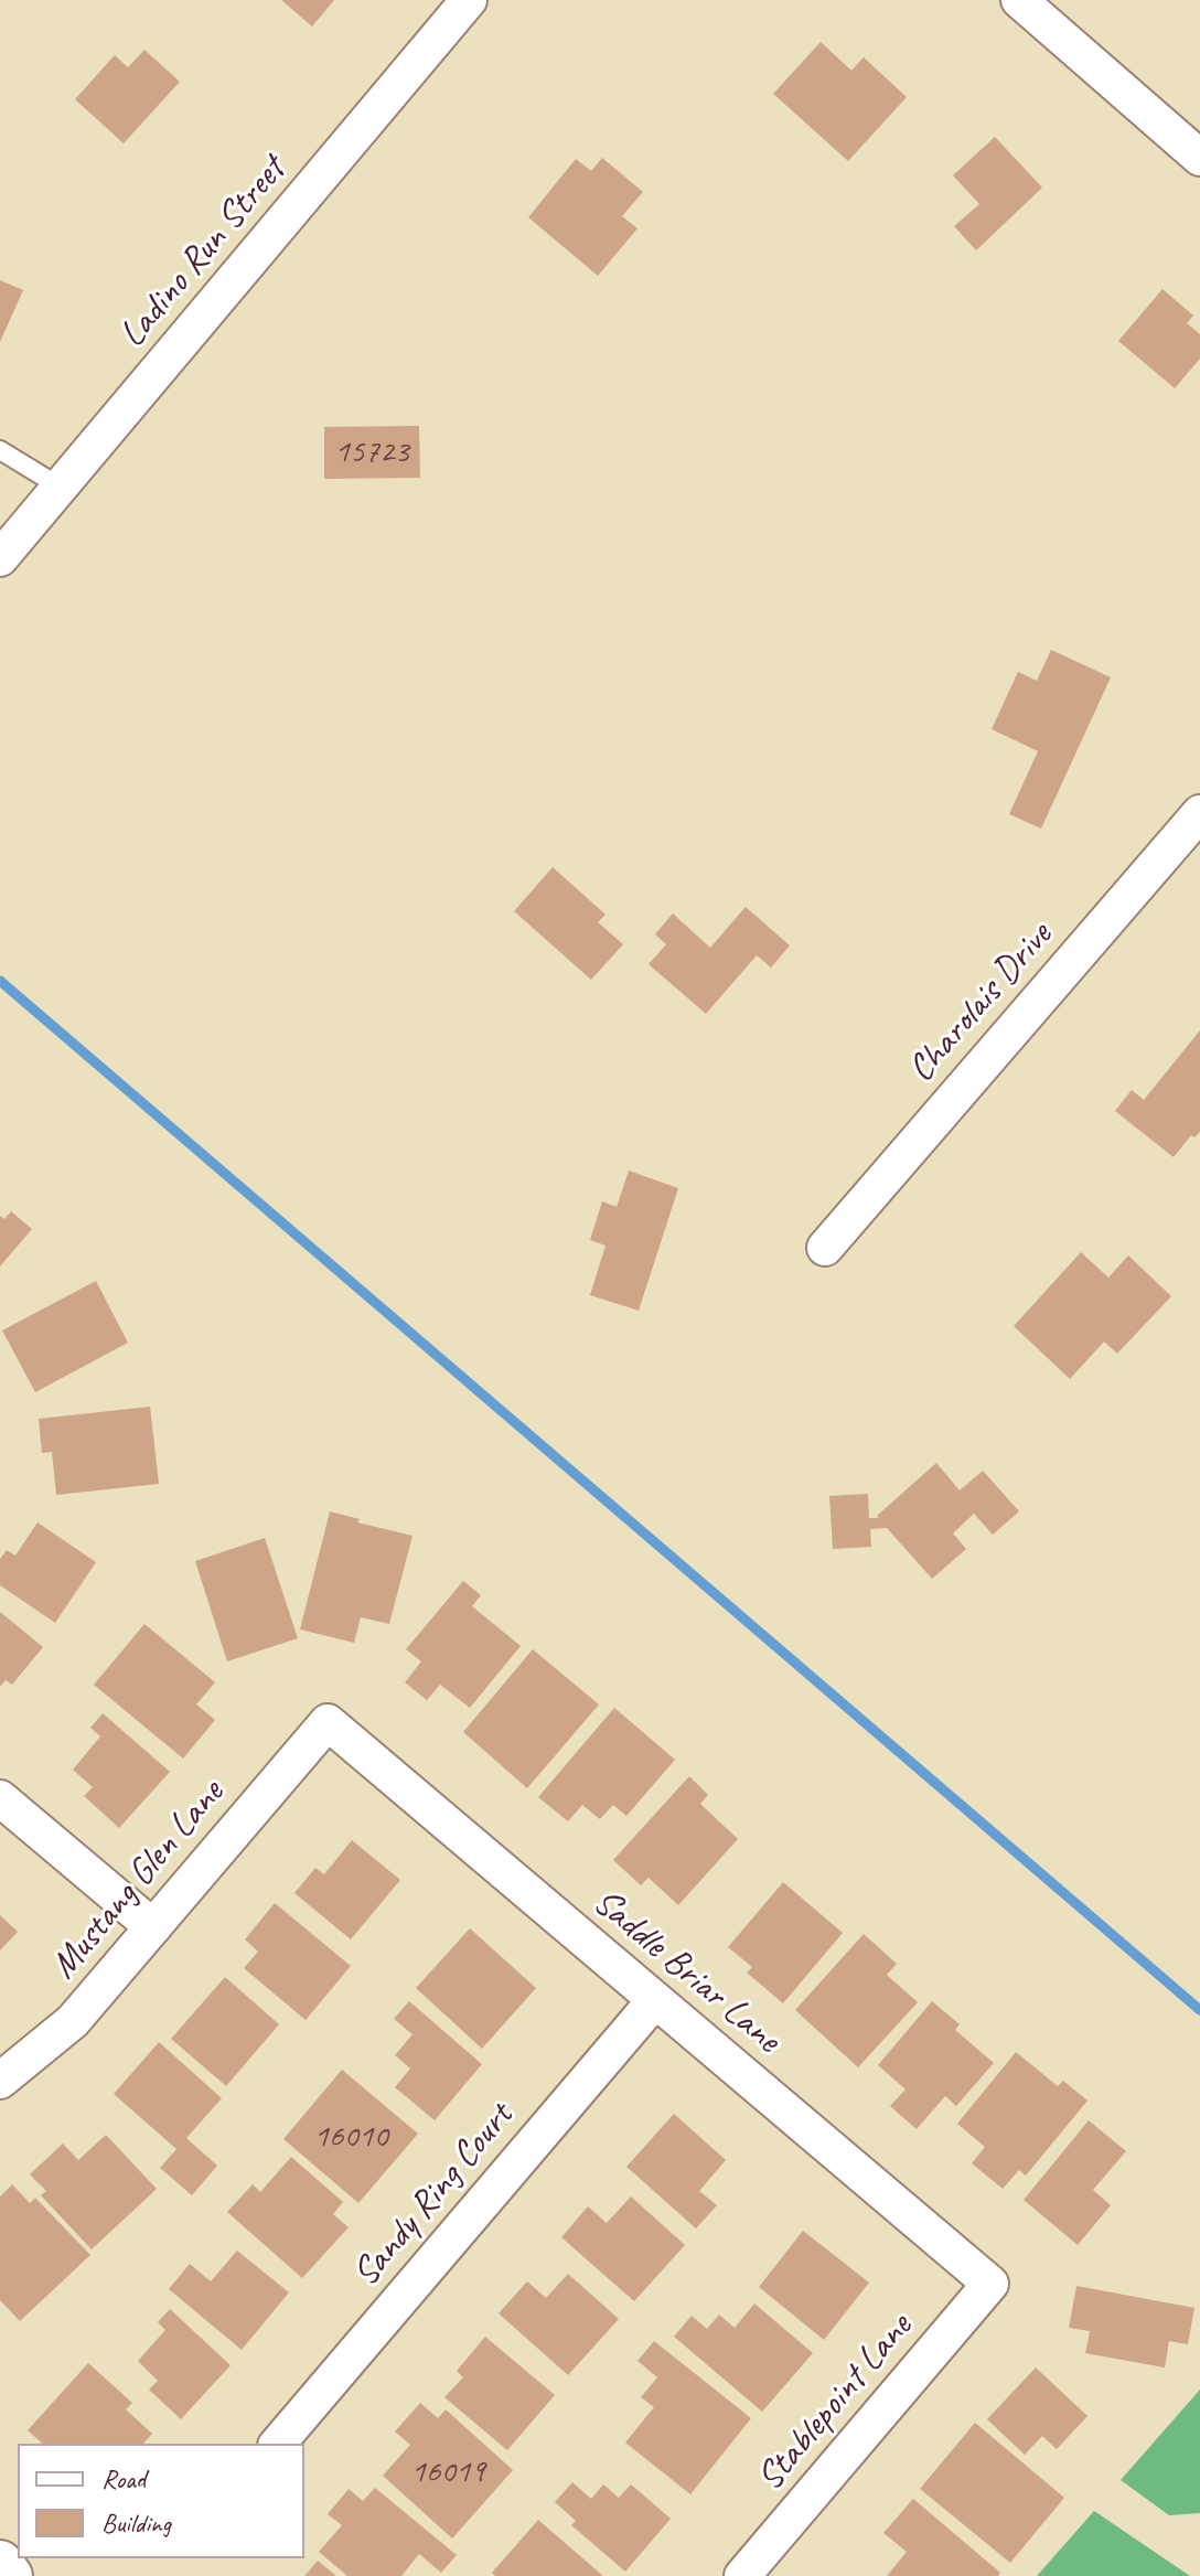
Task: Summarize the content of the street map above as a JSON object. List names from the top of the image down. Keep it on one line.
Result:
{"streets":{"street":["Ladino Run Street","Charolais Drive","Mustang Glen Lane","Saddle Briar Lane","Sandy Ring Court","Stablepoint Lane"]},"crossings":[["Mustang Glen Lane","Saddle Briar Lane"],["Saddle Briar Lane","Sandy Ring Court"],["Saddle Briar Lane","Stablepoint Lane"]],"house_numbers":["15723","16010","16019"],"legend":["Road","Building"]}
